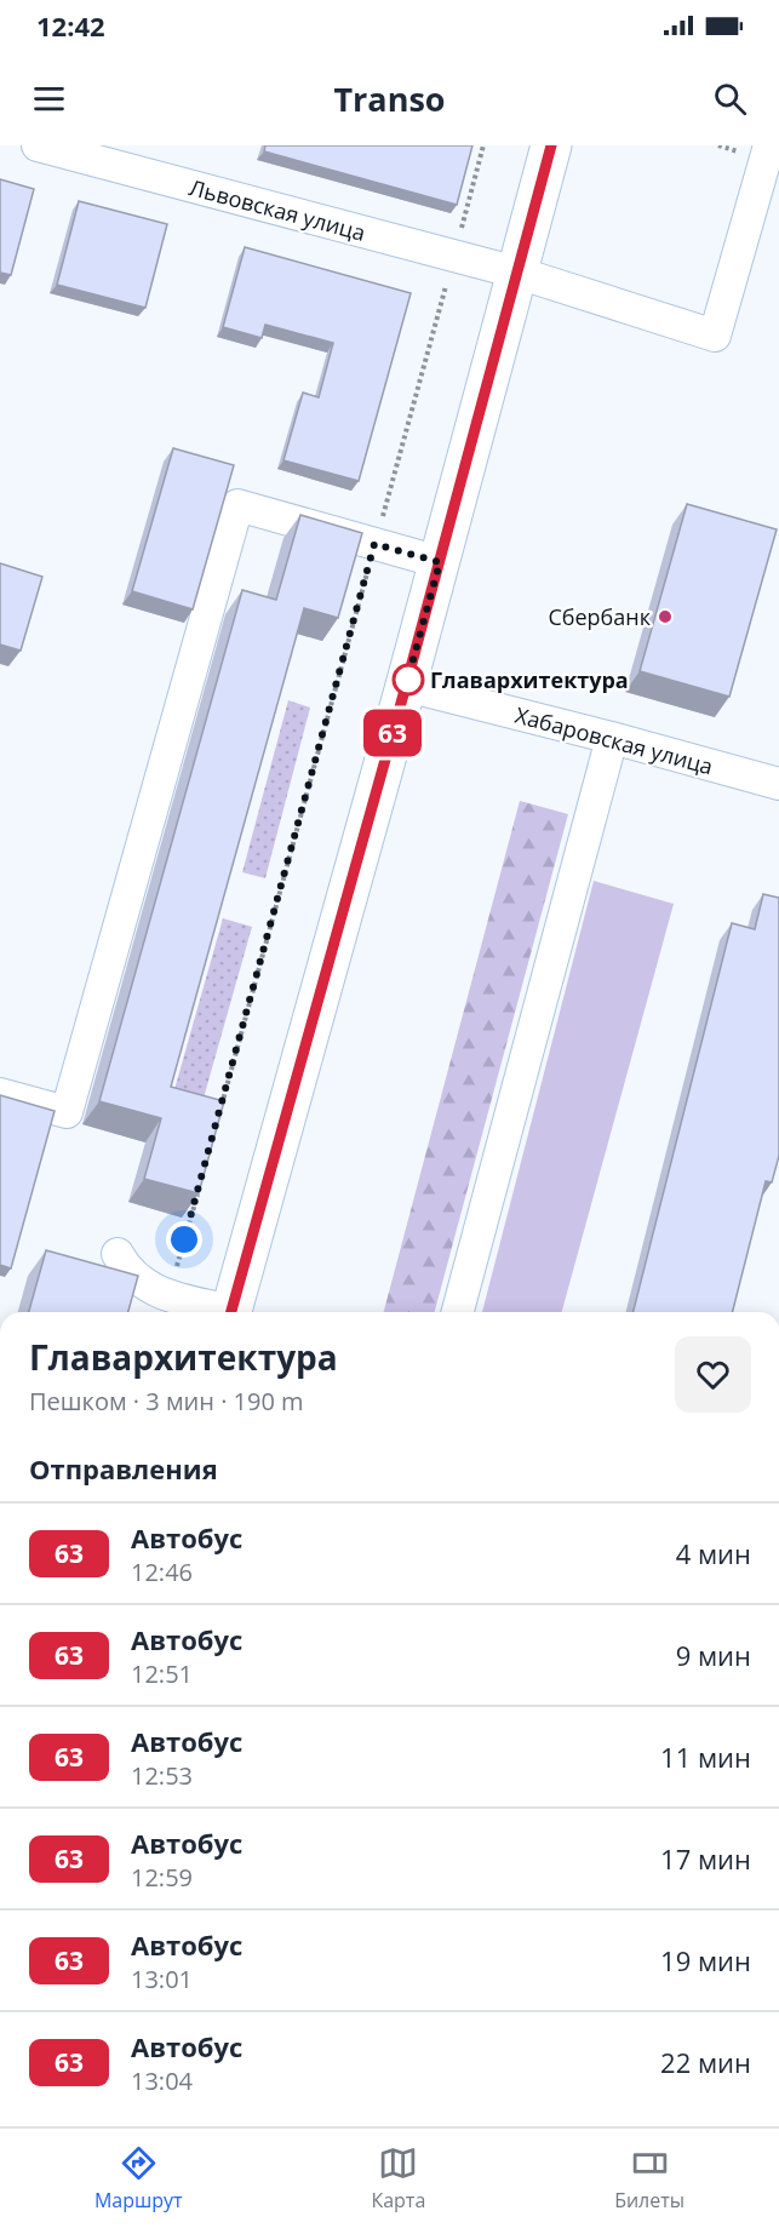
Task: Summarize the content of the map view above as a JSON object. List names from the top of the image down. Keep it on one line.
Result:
{"streets":{"street":["Львовская улица","Хабаровская улица"]},"places":["Сбербанк","Главархитектура"],"lines":["bus line 63"],"page":{"status":"12:42","header":"Transo","on_map":"63","heading":[["Главархитектура","Пешком · 3 мин · 190 m"],"Отправления"],"list":[{"mark":"63","name":"Автобус","note":"12:46","value":"4 мин"},{"mark":"63","name":"Автобус","note":"12:51","value":"9 мин"},{"mark":"63","name":"Автобус","note":"12:53","value":"11 мин"},{"mark":"63","name":"Автобус","note":"12:59","value":"17 мин"},{"mark":"63","name":"Автобус","note":"13:01","value":"19 мин"},{"mark":"63","name":"Автобус","note":"13:04","value":"22 мин"}],"tabs":["Маршрут","Карта","Билеты"]}}
